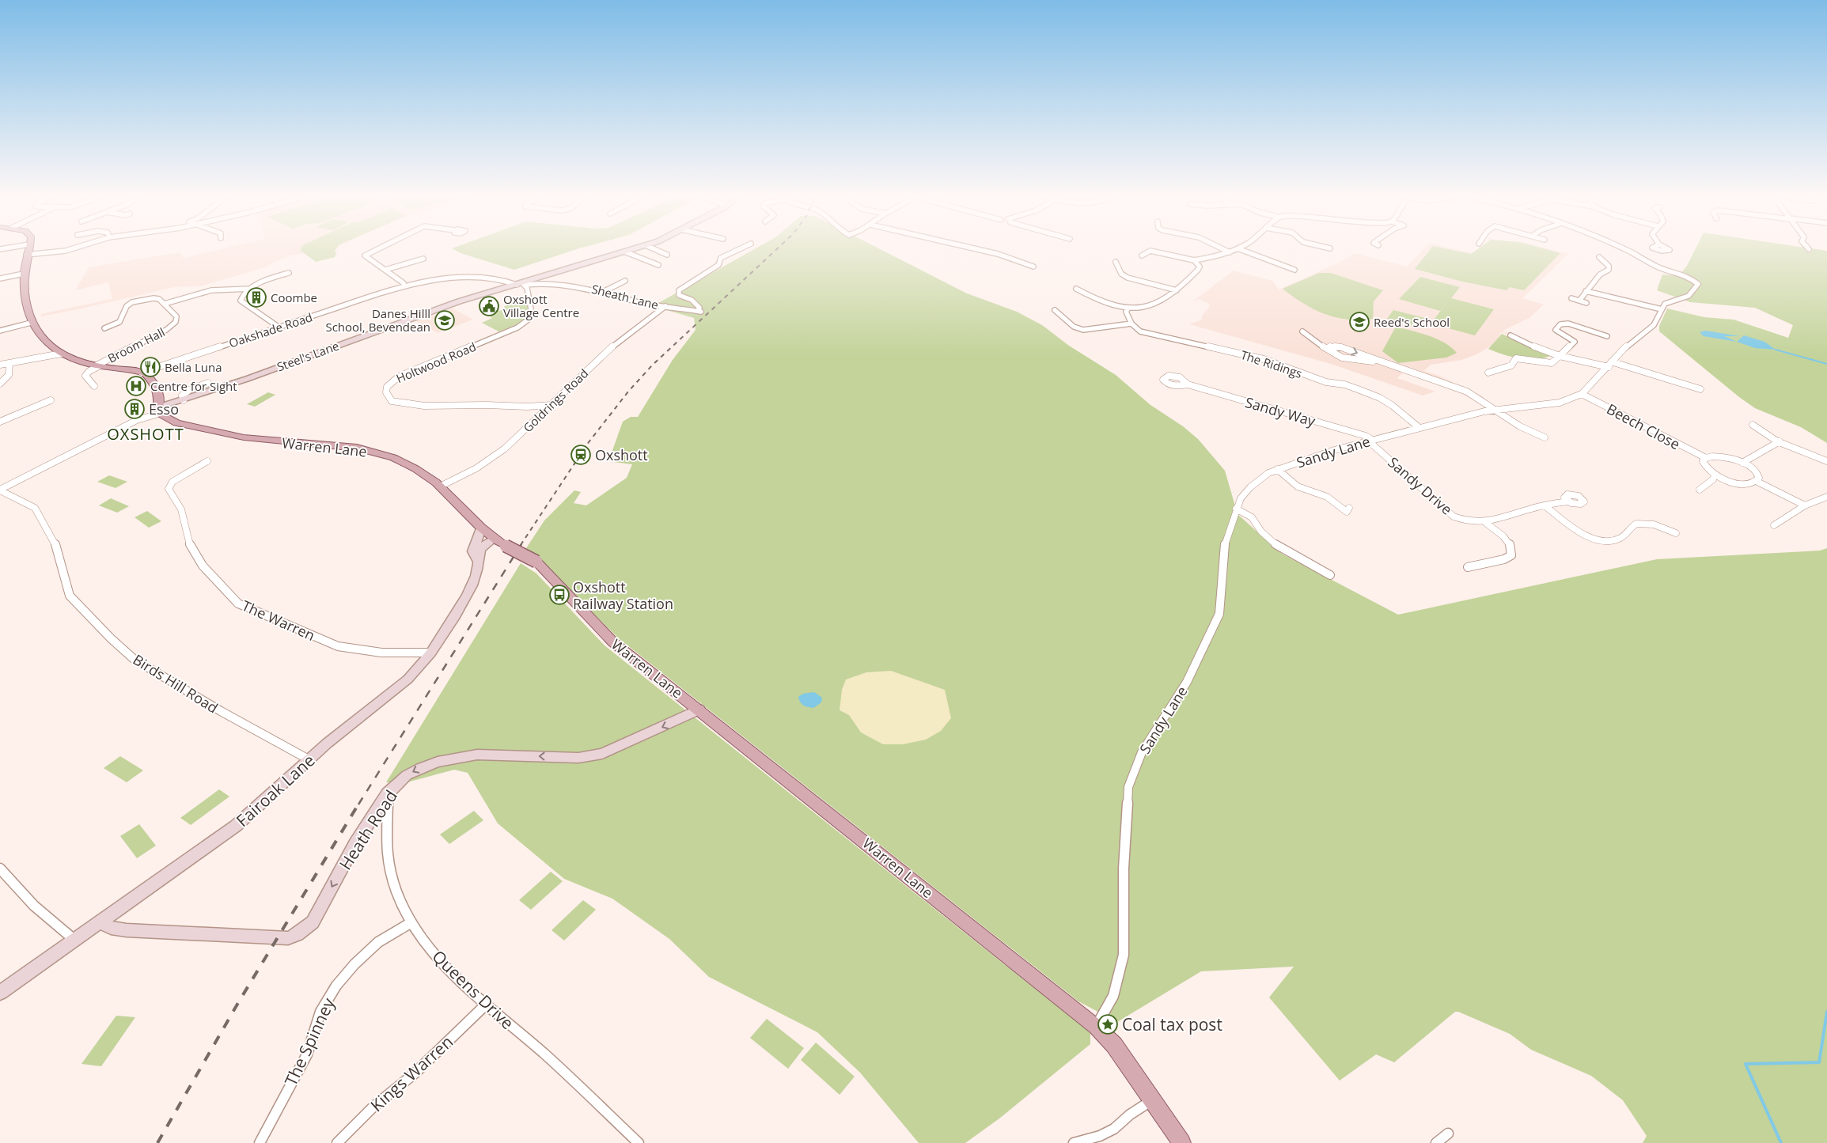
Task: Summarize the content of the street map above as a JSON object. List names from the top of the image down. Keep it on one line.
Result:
{"streets":{"main road":["Steel's Lane","Warren Lane","Fairoak Lane","Heath Road"],"street":["Sheath Lane","Oakshade Road","Broom Hall","Holtwood Road","The Ridings","Goldrings Road","Sandy Way","Beech Close","Sandy Lane","Sandy Drive","The Warren","Birds Hill Road","Queens Drive","The Spinney","Kings Warren"]},"crossings":[["Sheath Lane","Oakshade Road"],["Sheath Lane","Steel's Lane"],["Sheath Lane","Holtwood Road"],["Sheath Lane","Goldrings Road"],["Oakshade Road","Steel's Lane"],["Oakshade Road","Holtwood Road"],["Steel's Lane","Holtwood Road"],["Steel's Lane","Warren Lane"],["Holtwood Road","Goldrings Road"],["The Ridings","Sandy Lane"],["Goldrings Road","Warren Lane"],["Sandy Way","Sandy Lane"],["Sandy Way","Sandy Drive"],["Beech Close","Sandy Lane"],["Warren Lane","Sandy Lane"],["Warren Lane","Fairoak Lane"],["Warren Lane","Heath Road"],["Sandy Lane","Sandy Drive"],["The Warren","Fairoak Lane"],["Birds Hill Road","Fairoak Lane"],["Fairoak Lane","Heath Road"],["Heath Road","Queens Drive"],["Queens Drive","The Spinney"],["Queens Drive","Kings Warren"]],"one_way":["Heath Road"],"districts":["OXSHOTT"],"places":{"building":["Coombe","Esso"],"public building":["Oxshott Village Centre"],"school or university":["Danes Hilll School, Bevendean","Reed's School"],"restaurant":["Bella Luna"],"hospital":["Centre for Sight"],"station":["Oxshott"],"bus stop":["Oxshott Railway Station"],"place":["Coal tax post"]}}
